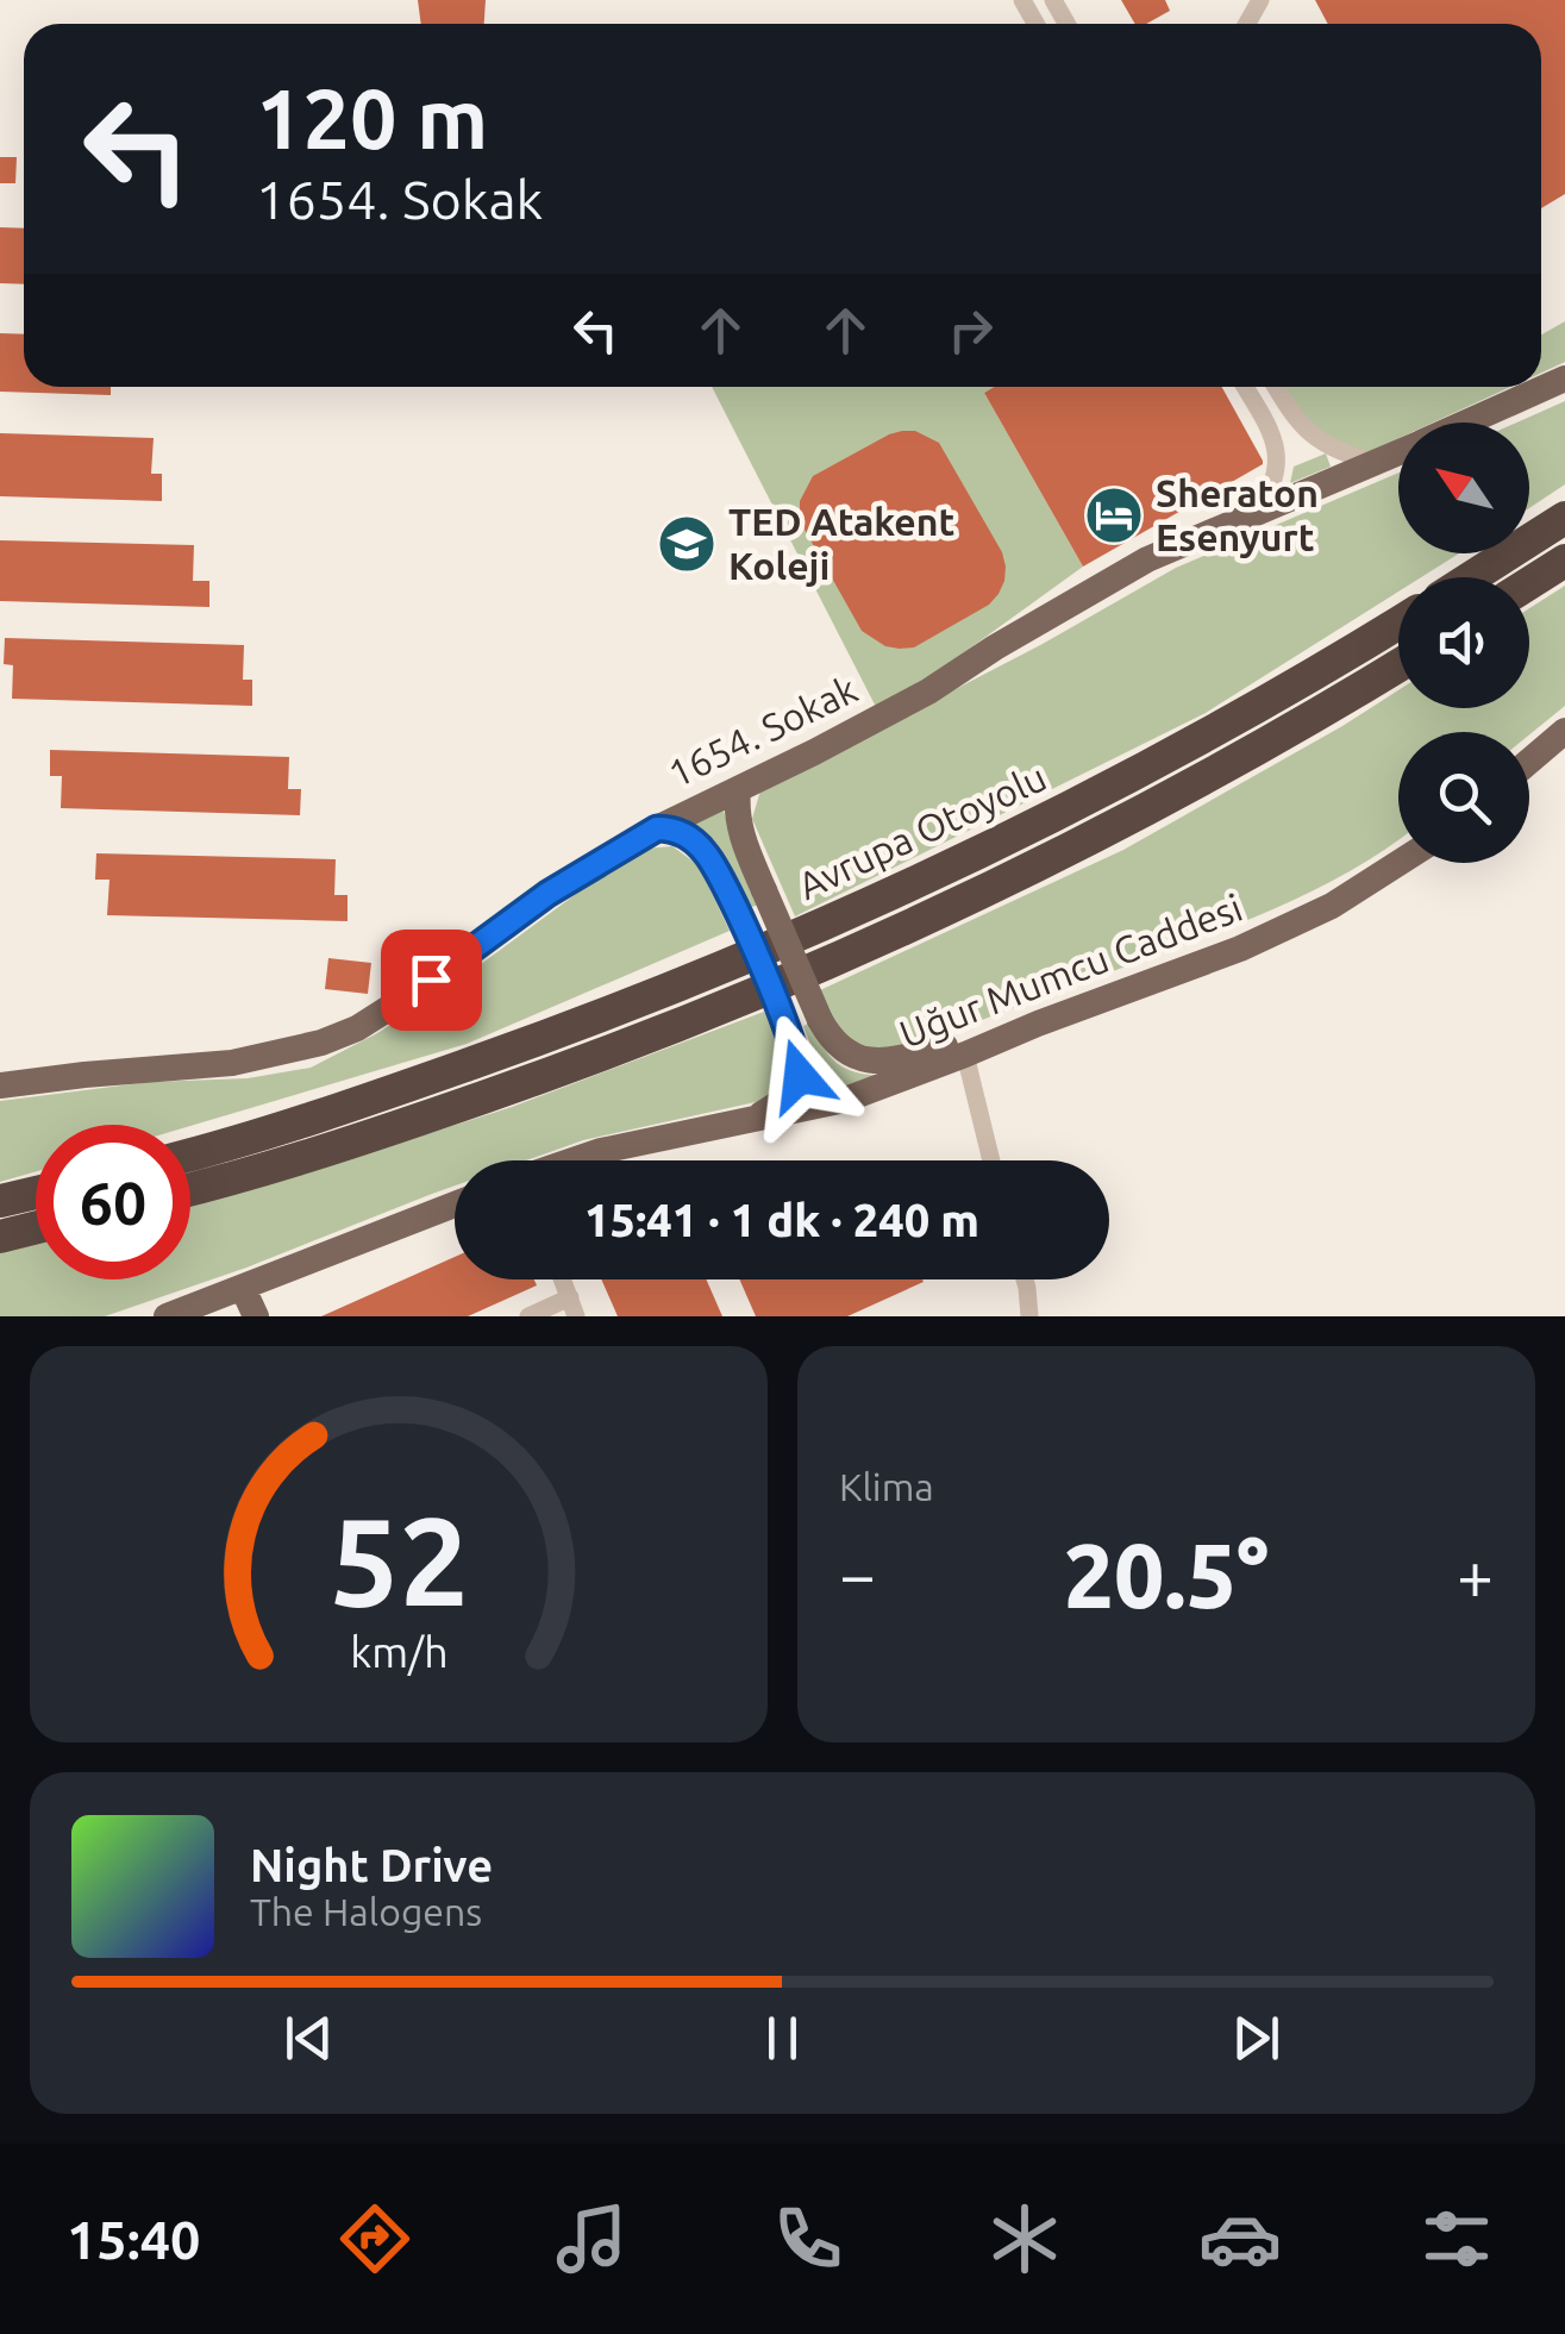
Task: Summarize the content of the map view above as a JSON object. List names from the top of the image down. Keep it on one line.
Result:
{"streets":{"highway":["Avrupa Otoyolu"],"main road":["1654. Sokak","Uğur Mumcu Caddesi"]},"places":{"hotel":["Sheraton Esenyurt"],"school or university":["TED Atakent Koleji"]},"north":"top left","page":{"turn":["120 m","1654. Sokak"],"limit":"60","trip":"15:41 · 1 dk · 240 m","tile":"Klima","heat":["−","20.5°","+"],"song":["Night Drive","The Halogens"],"tabs":"15:40","gauge":["52","km/h"]}}
